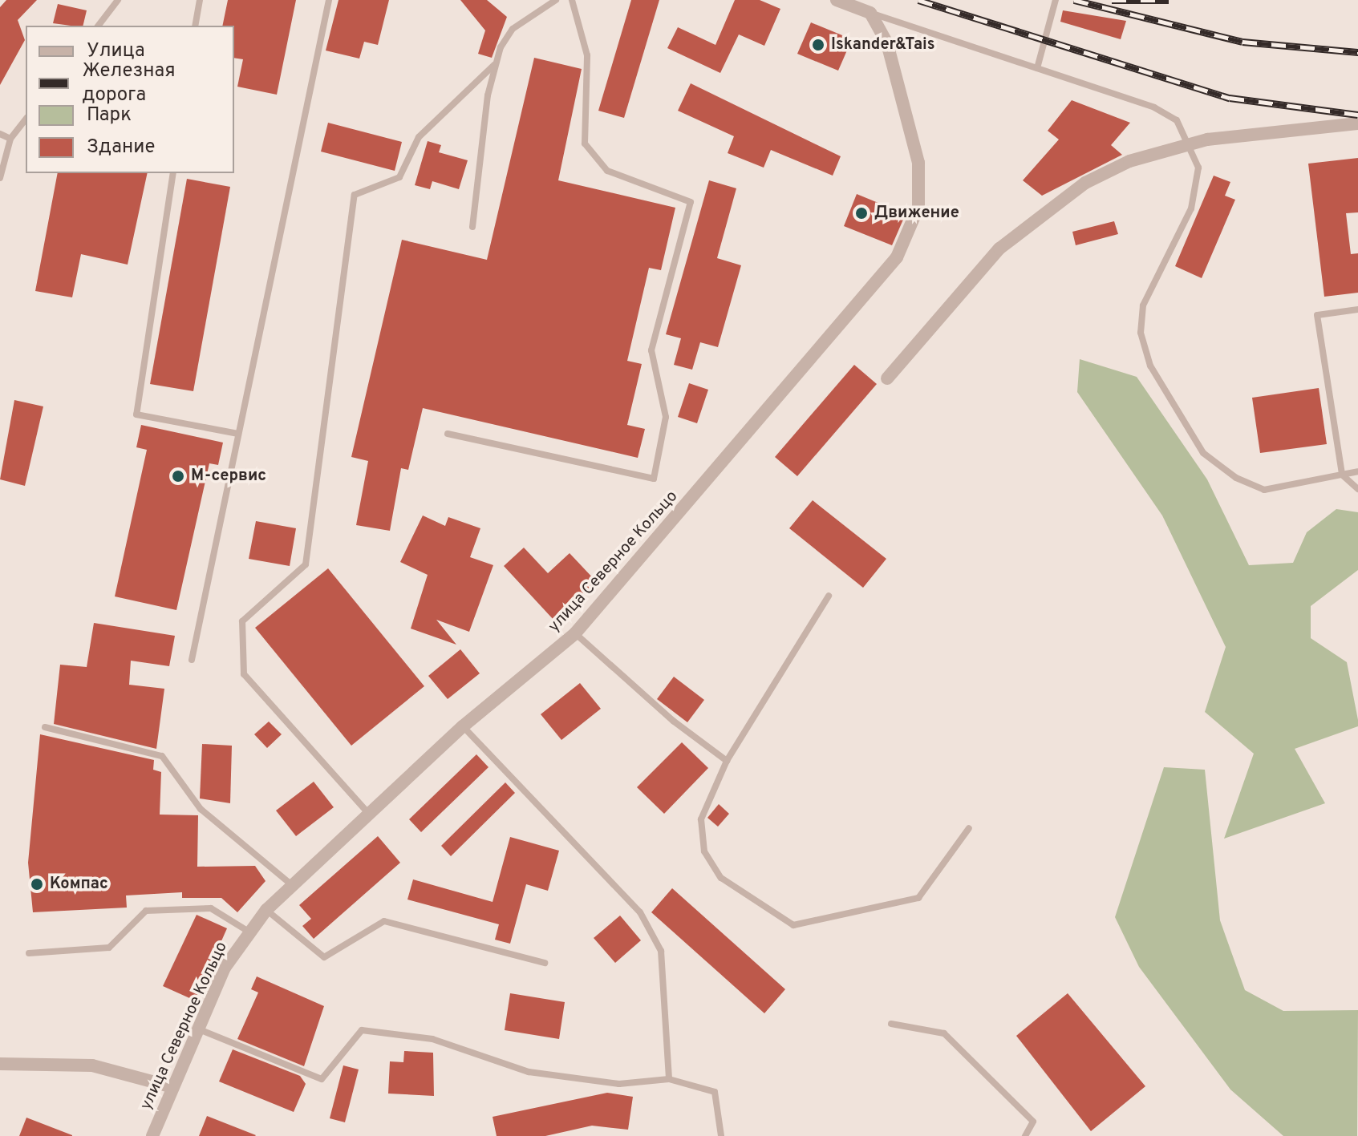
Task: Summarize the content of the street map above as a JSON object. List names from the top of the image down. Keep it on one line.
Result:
{"streets":{"street":["улица Северное Кольцо"]},"places":["Iskander&Tais","Движение","М-сервис","Компас"],"legend":["Улица","Железная дорога","Парк","Здание"]}
